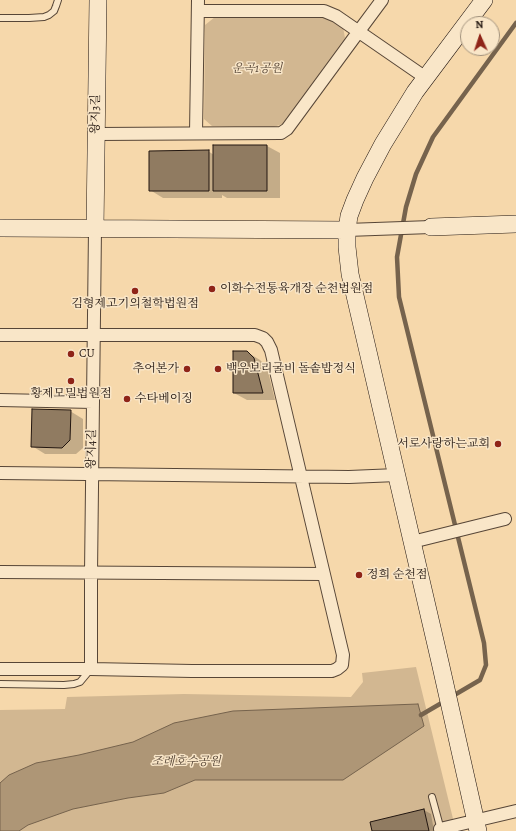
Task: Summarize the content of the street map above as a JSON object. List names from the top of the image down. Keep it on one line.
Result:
{"streets":{"street":["왕지3길","왕지4길"]},"crossings":[["왕지3길","왕지4길"]],"parks":["운곡1공원","조례호수공원"],"places":["이화수전통육개장 순천법원점","김형제고기의철학법원점","CU","추어본가","백우보리굴비 돌솥밥정식","황제모밀법원점","수타베이징","서로사랑하는교회","정희 순천점"],"north":"top"}
